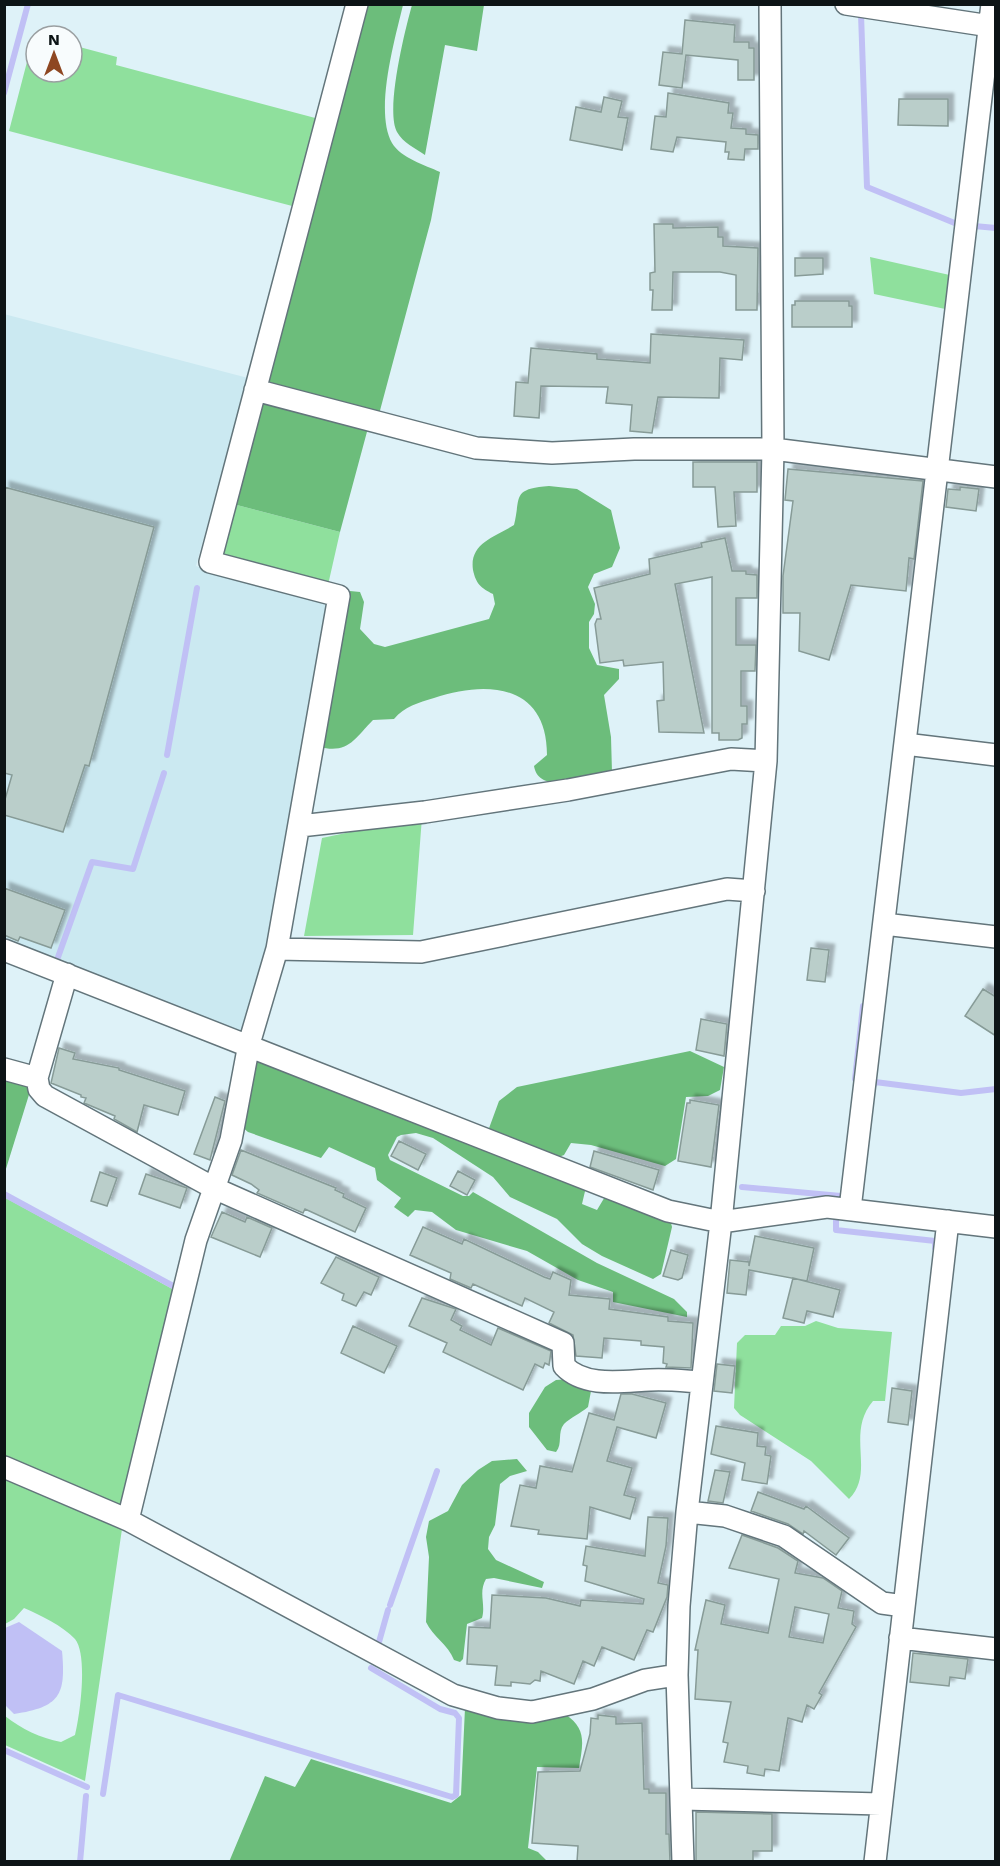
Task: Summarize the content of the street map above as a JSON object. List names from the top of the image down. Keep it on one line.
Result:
{"north":"top"}
